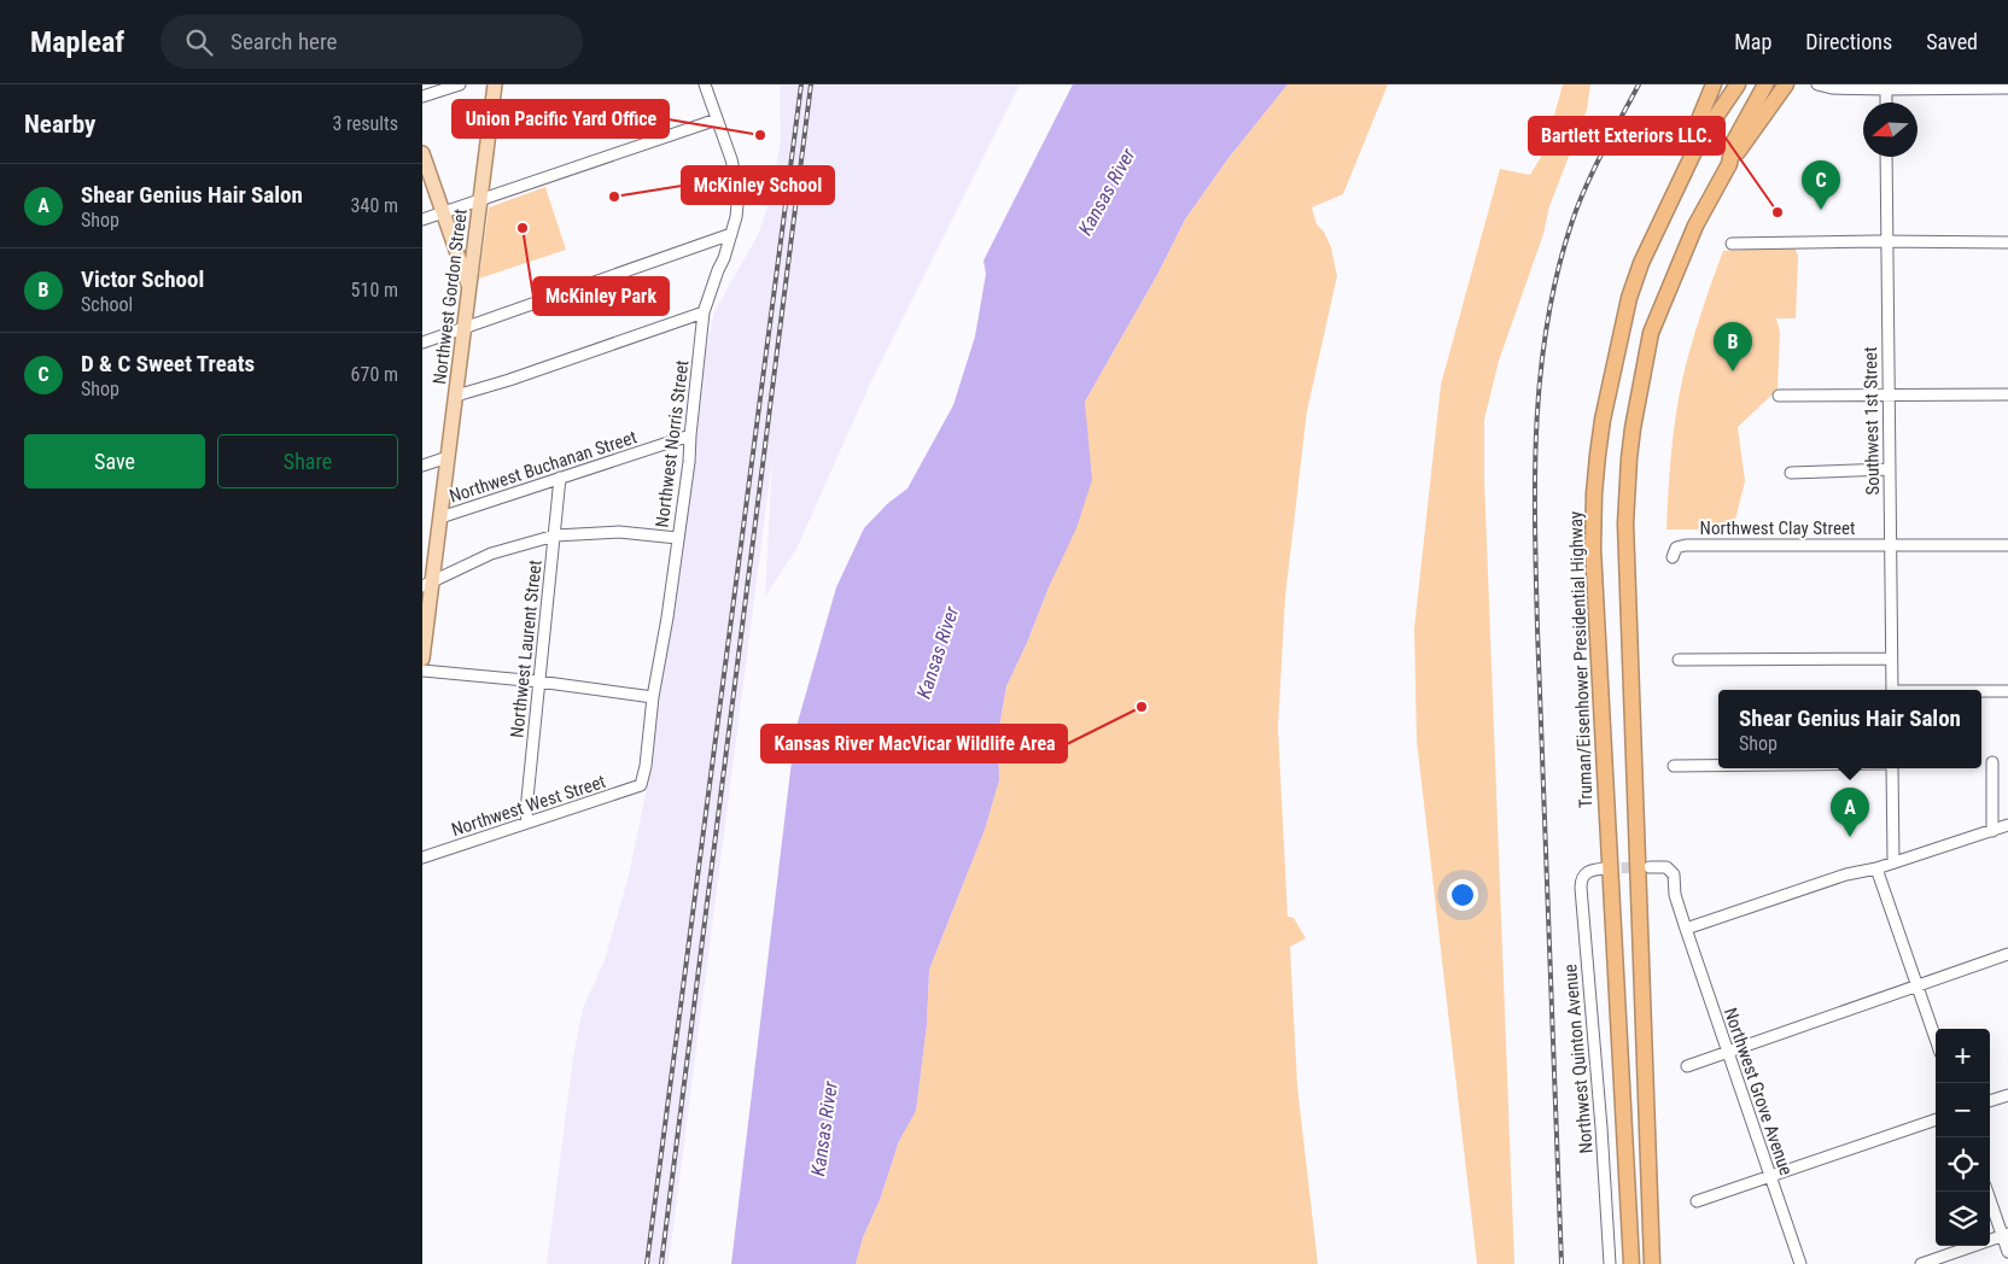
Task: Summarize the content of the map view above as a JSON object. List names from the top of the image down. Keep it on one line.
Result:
{"streets":{"highway":["Truman/Eisenhower Presidential Highway"],"main road":["Northwest Gordon Street"],"street":["Southwest 1st Street","Northwest Norris Street","Northwest Buchanan Street","Northwest Clay Street","Northwest Laurent Street","Northwest West Street","Northwest Quinton Avenue","Northwest Grove Avenue"]},"crossings":[["Northwest Gordon Street","Northwest Buchanan Street"],["Southwest 1st Street","Northwest Clay Street"],["Northwest Norris Street","Northwest Buchanan Street"],["Northwest Norris Street","Northwest West Street"],["Northwest Buchanan Street","Northwest Laurent Street"],["Northwest Laurent Street","Northwest West Street"]],"water":["Kansas River"],"places":["Union Pacific Yard Office","McKinley School","Bartlett Exteriors LLC.","McKinley Park","Kansas River MacVicar Wildlife Area"],"north":"left","page":{"header":"Mapleaf","search":"Search here","nav":["Map","Directions","Saved"],"heading":["Nearby","3 results"],"pins":["C","B","A"],"list":[{"mark":"A","name":"Shear Genius Hair Salon","note":"Shop","value":"340 m"},{"mark":"B","name":"Victor School","note":"School","value":"510 m"},{"mark":"C","name":"D & C Sweet Treats","note":"Shop","value":"670 m"}],"buttons":["Save","Share"],"popup":["Shear Genius Hair Salon","Shop"],"map_buttons":["+","−"]}}
